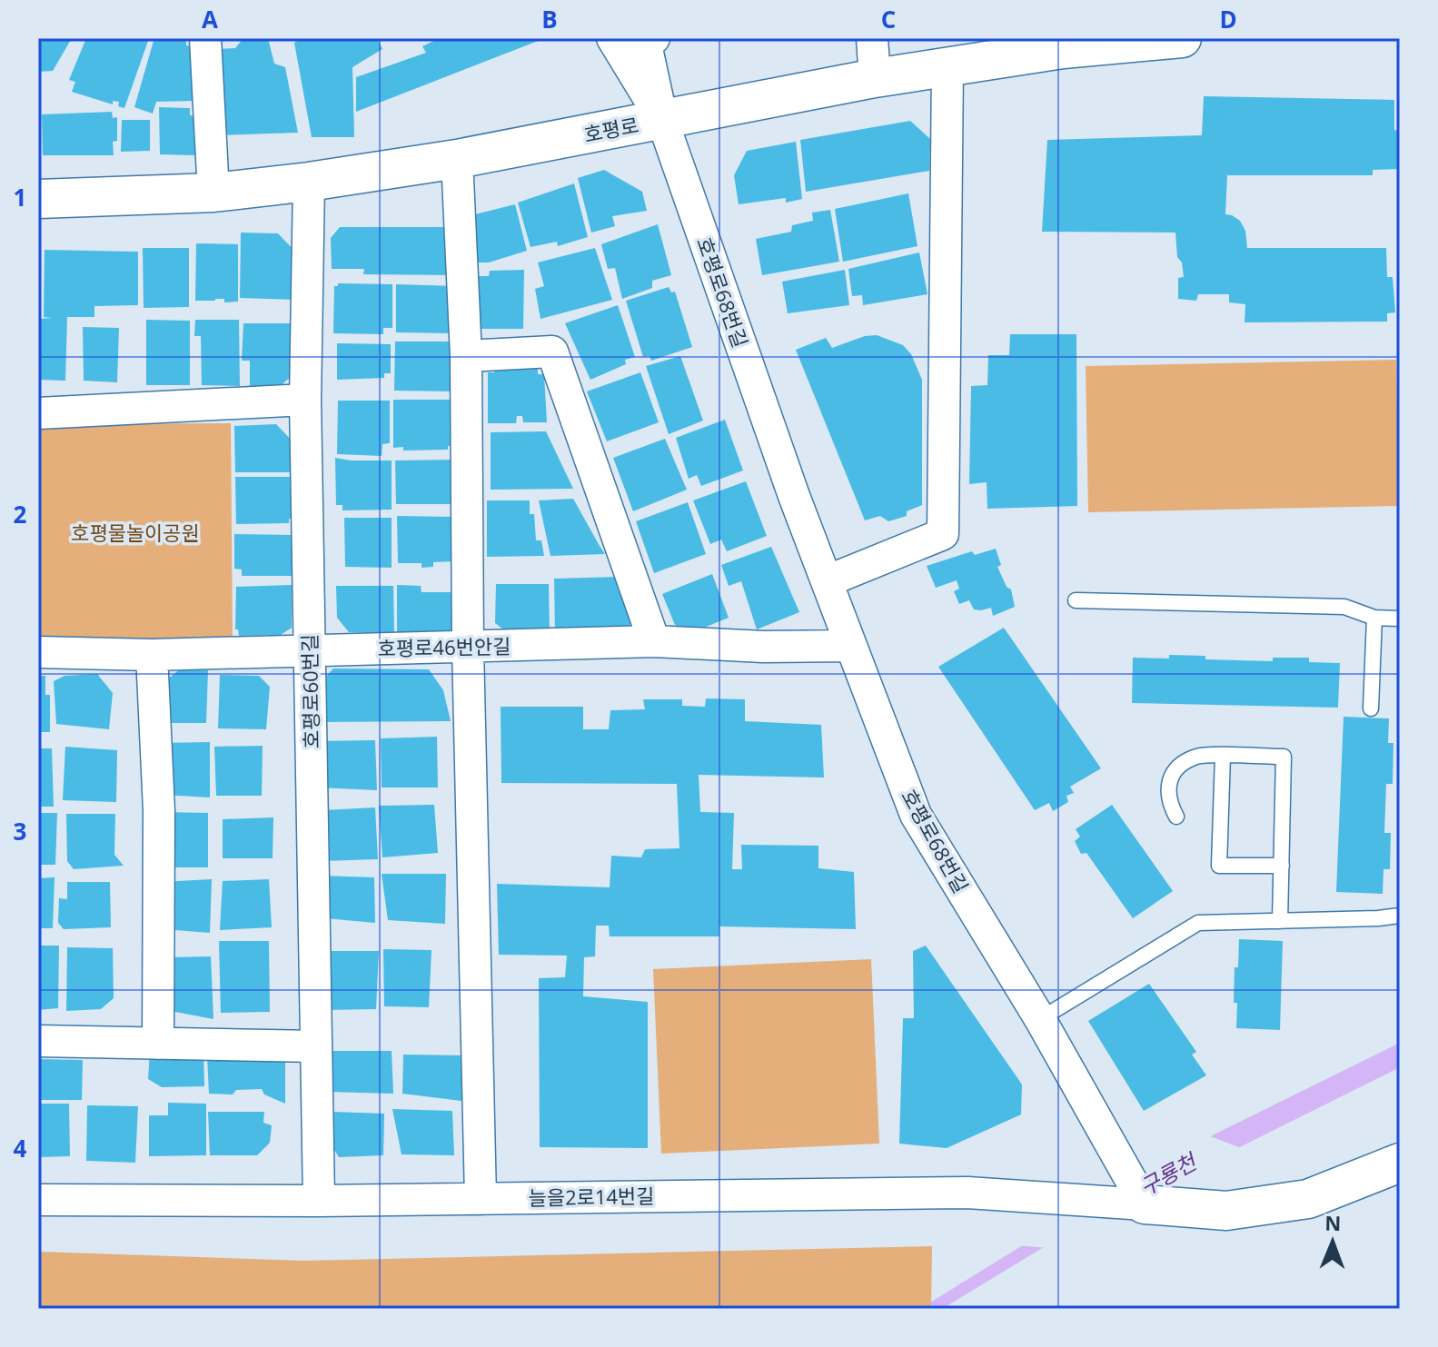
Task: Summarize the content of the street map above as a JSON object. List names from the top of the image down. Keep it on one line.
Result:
{"streets":{"street":["호평로","호평로68번길","호평로46번안길","호평로60번길","늘을2로14번길"]},"crossings":[["호평로","호평로68번길"],["호평로","호평로60번길"],["호평로68번길","호평로46번안길"],["호평로68번길","늘을2로14번길"],["호평로46번안길","호평로60번길"],["호평로60번길","늘을2로14번길"]],"water":["구룡천"],"parks":["호평물놀이공원"],"north":"top","grid":{"columns":["A","B","C","D"],"rows":["1","2","3","4"]}}
